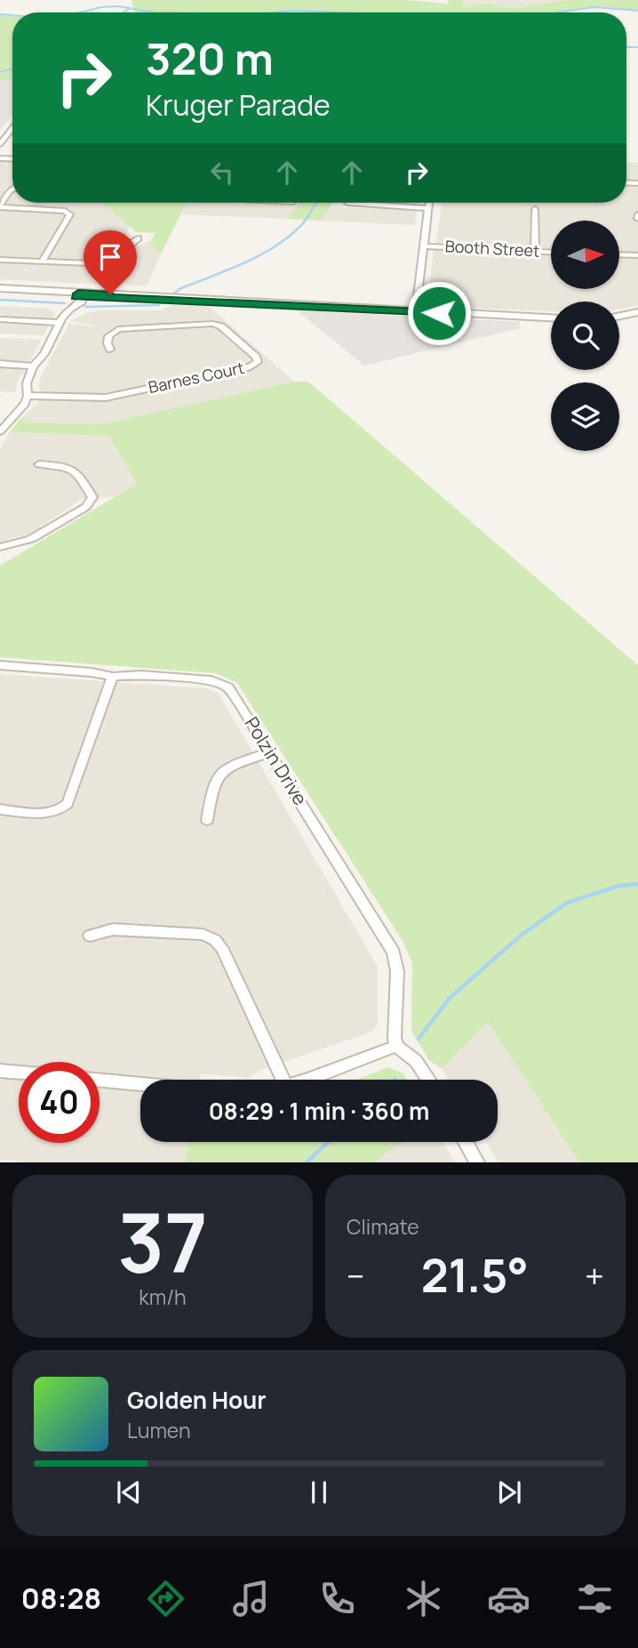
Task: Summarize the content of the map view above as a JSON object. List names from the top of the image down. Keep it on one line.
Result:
{"streets":{"street":["Booth Street","Barnes Court","Polzin Drive"]},"north":"right","page":{"turn":["320 m","Kruger Parade"],"limit":"40","trip":"08:29 · 1 min · 360 m","tile":[["37","km/h"],"Climate"],"heat":["−","21.5°","+"],"song":["Golden Hour","Lumen"],"tabs":"08:28"}}
